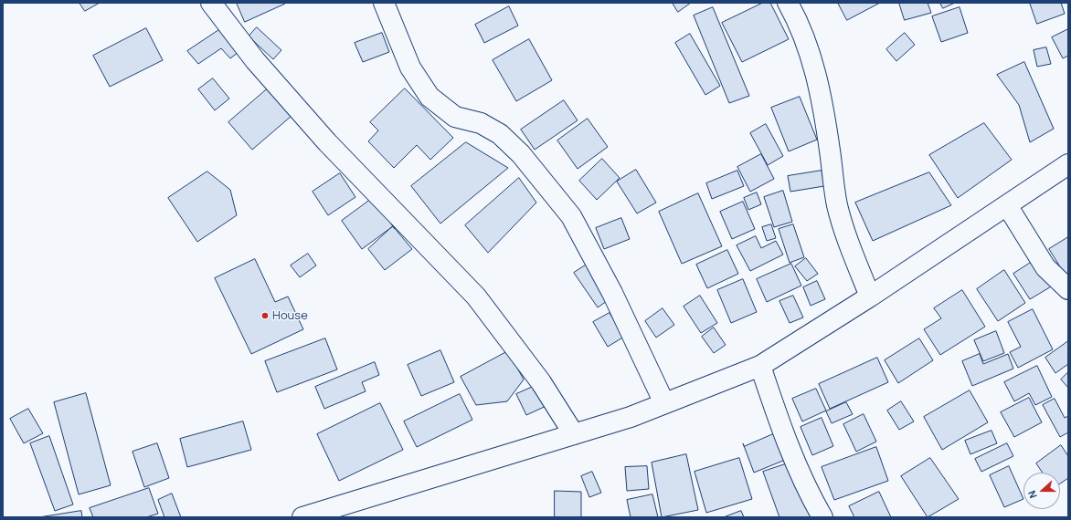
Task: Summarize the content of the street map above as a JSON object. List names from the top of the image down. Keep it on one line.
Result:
{"places":["House"],"north":"left"}
